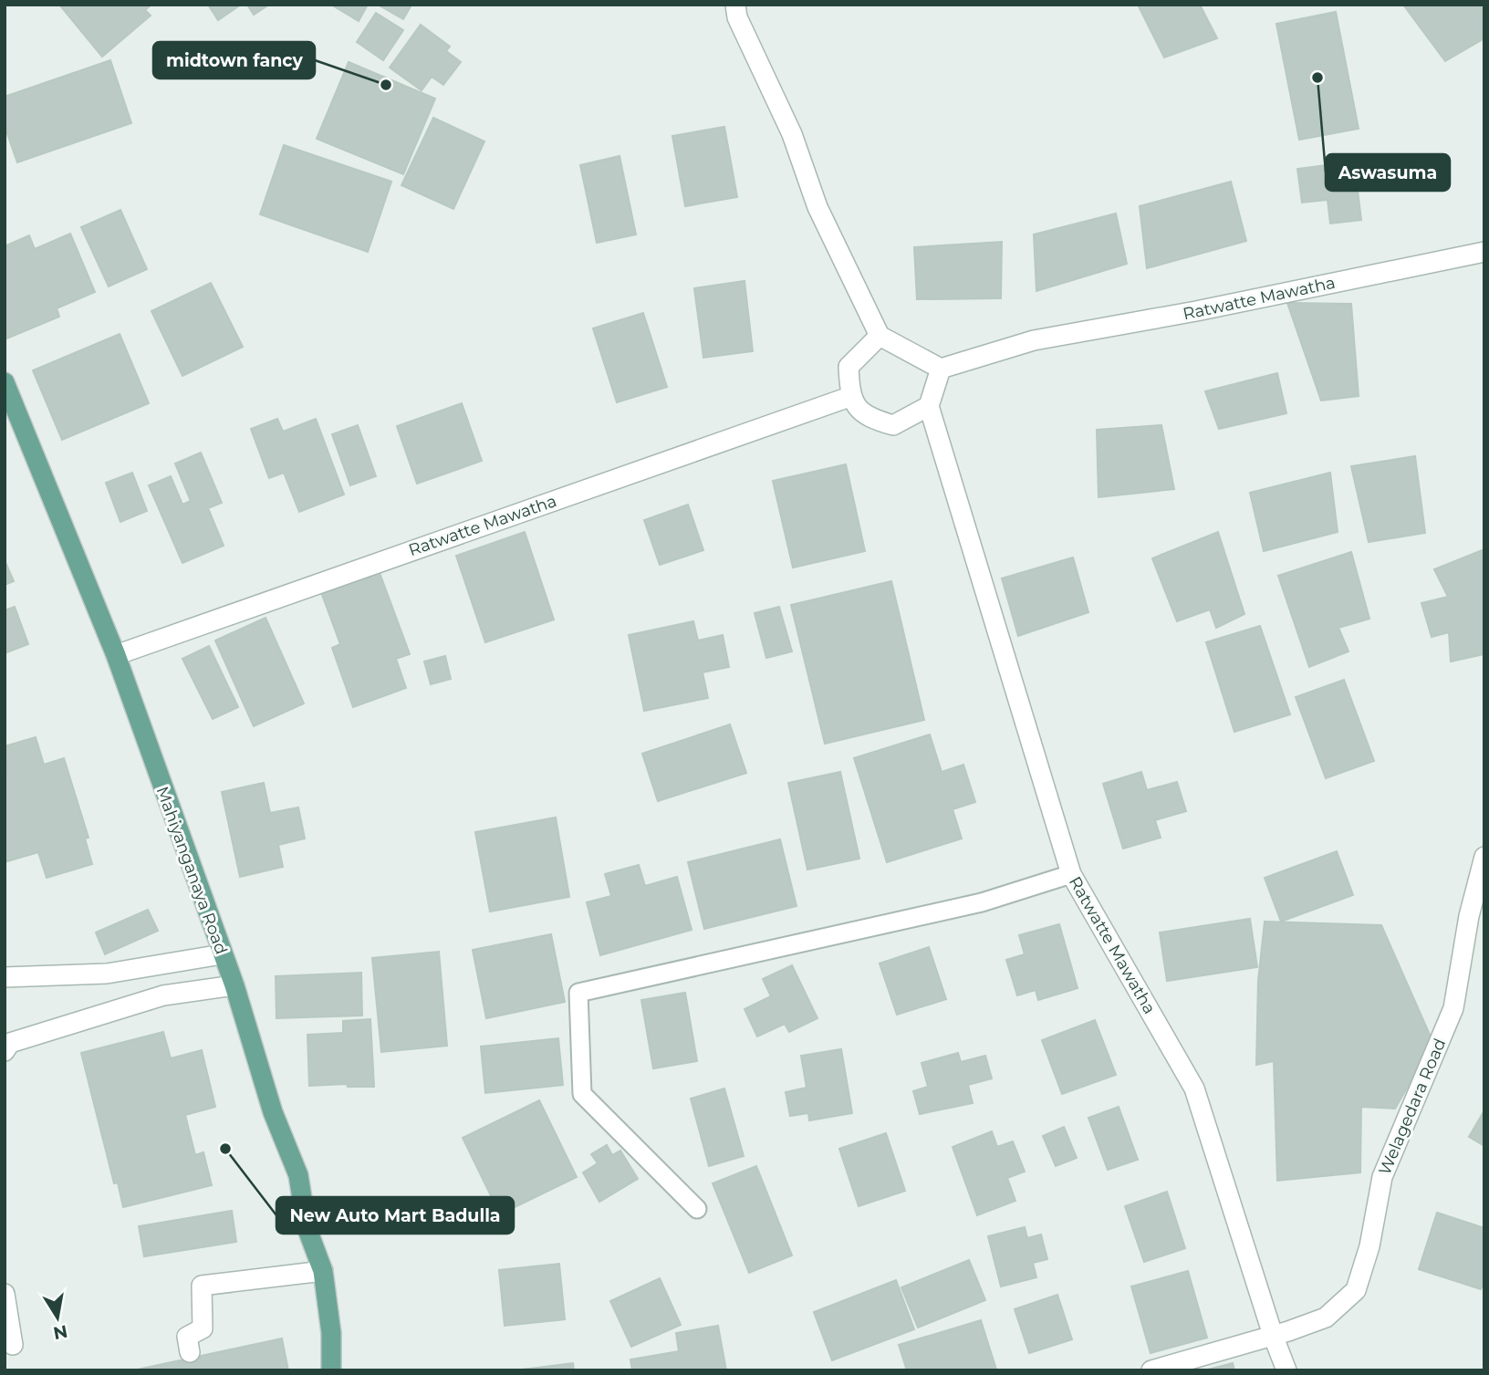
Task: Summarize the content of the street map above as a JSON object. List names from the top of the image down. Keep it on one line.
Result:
{"streets":{"main road":["Mahiyanganaya Road"],"street":["Ratwatte Mawatha","Welagedara Road"]},"crossings":[["Ratwatte Mawatha","Mahiyanganaya Road"],["Ratwatte Mawatha","Welagedara Road"]],"places":["Aswasuma","midtown fancy","New Auto Mart Badulla"],"north":"bottom"}
